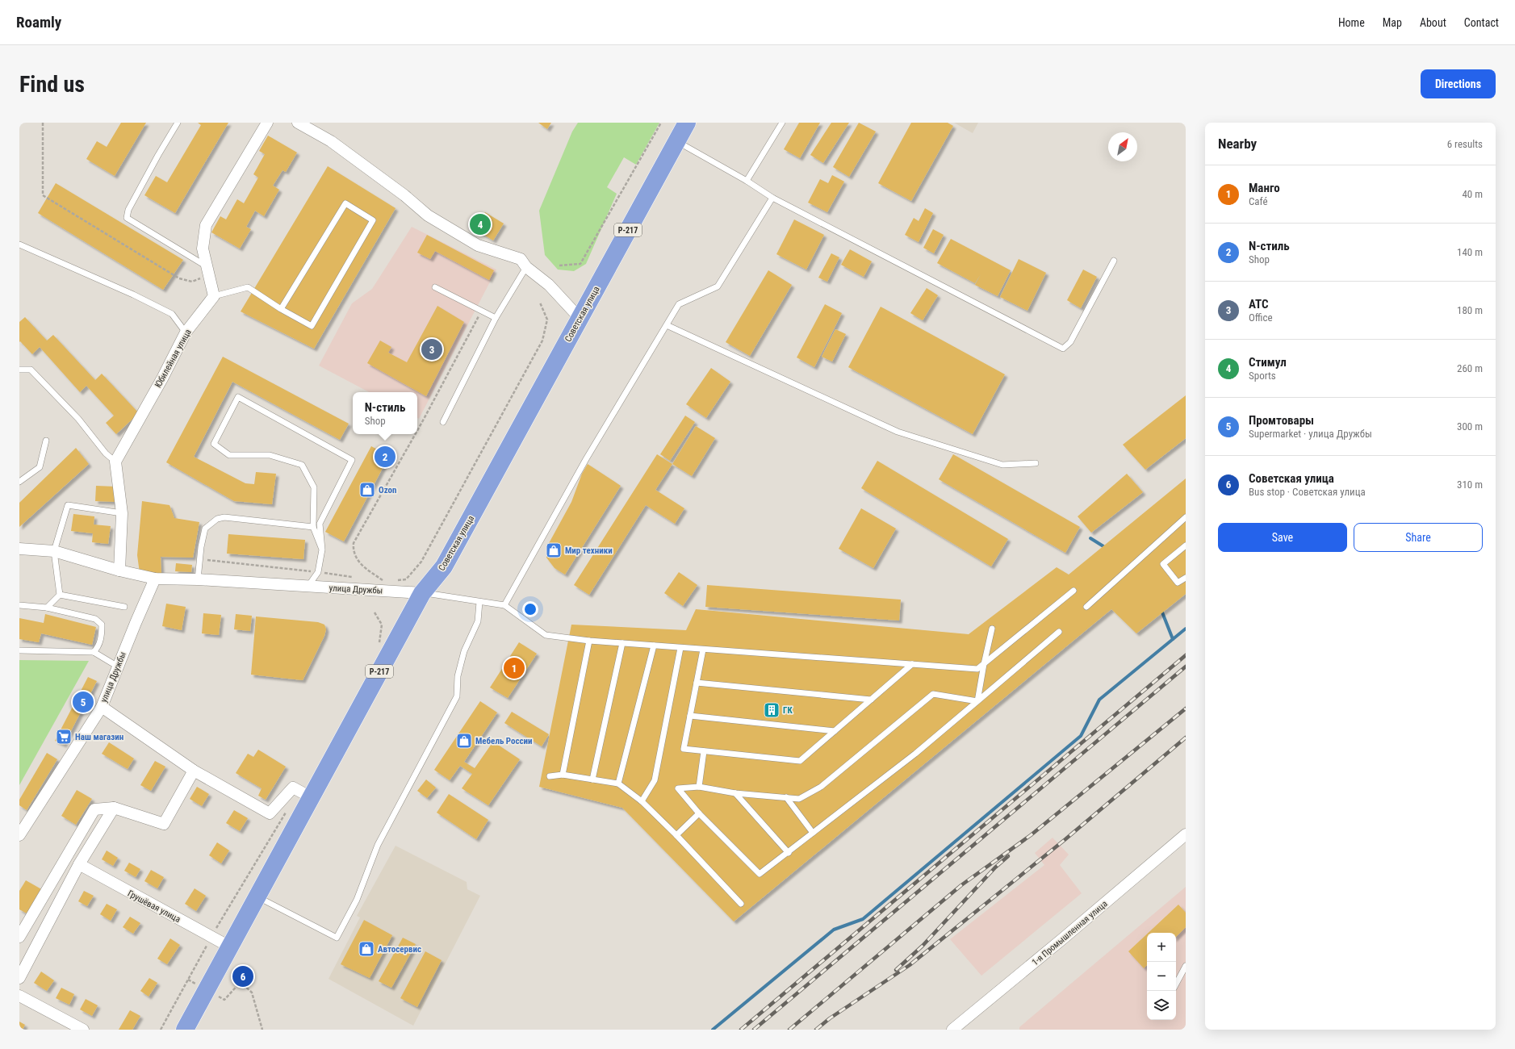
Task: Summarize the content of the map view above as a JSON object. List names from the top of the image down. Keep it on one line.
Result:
{"streets":{"highway":["Р-217","Советская улица"],"street":["Юбилейная улица","улица Дружбы","Грушёвая улица","1-я Промышленная улица"]},"crossings":[["Советская улица","улица Дружбы"],["Советская улица","Грушёвая улица"]],"places":{"shop":["Ozon","Мир техники","Мебель России","Автосервис"],"building":["ГК"],"supermarket":["Наш магазин"]},"north":"top right","page":{"header":"Roamly","nav":["Home","Map","About","Contact"],"buttons":["Directions",["Save","Share"]],"title":"Find us","heading":["Nearby","6 results"],"list":[{"mark":"1","name":"Манго","note":"Café","value":"40 m"},{"mark":"2","name":"N-стиль","note":"Shop","value":"140 m"},{"mark":"3","name":"АТС","note":"Office","value":"180 m"},{"mark":"4","name":"Стимул","note":"Sports","value":"260 m"},{"mark":"5","name":"Промтовары","note":"Supermarket · улица Дружбы","value":"300 m"},{"mark":"6","name":"Советская улица","note":"Bus stop · Советская улица","value":"310 m"}],"pins":["4","3","2","1","5","6"],"popup":["N-стиль","Shop"],"map_buttons":["+","−"]}}
